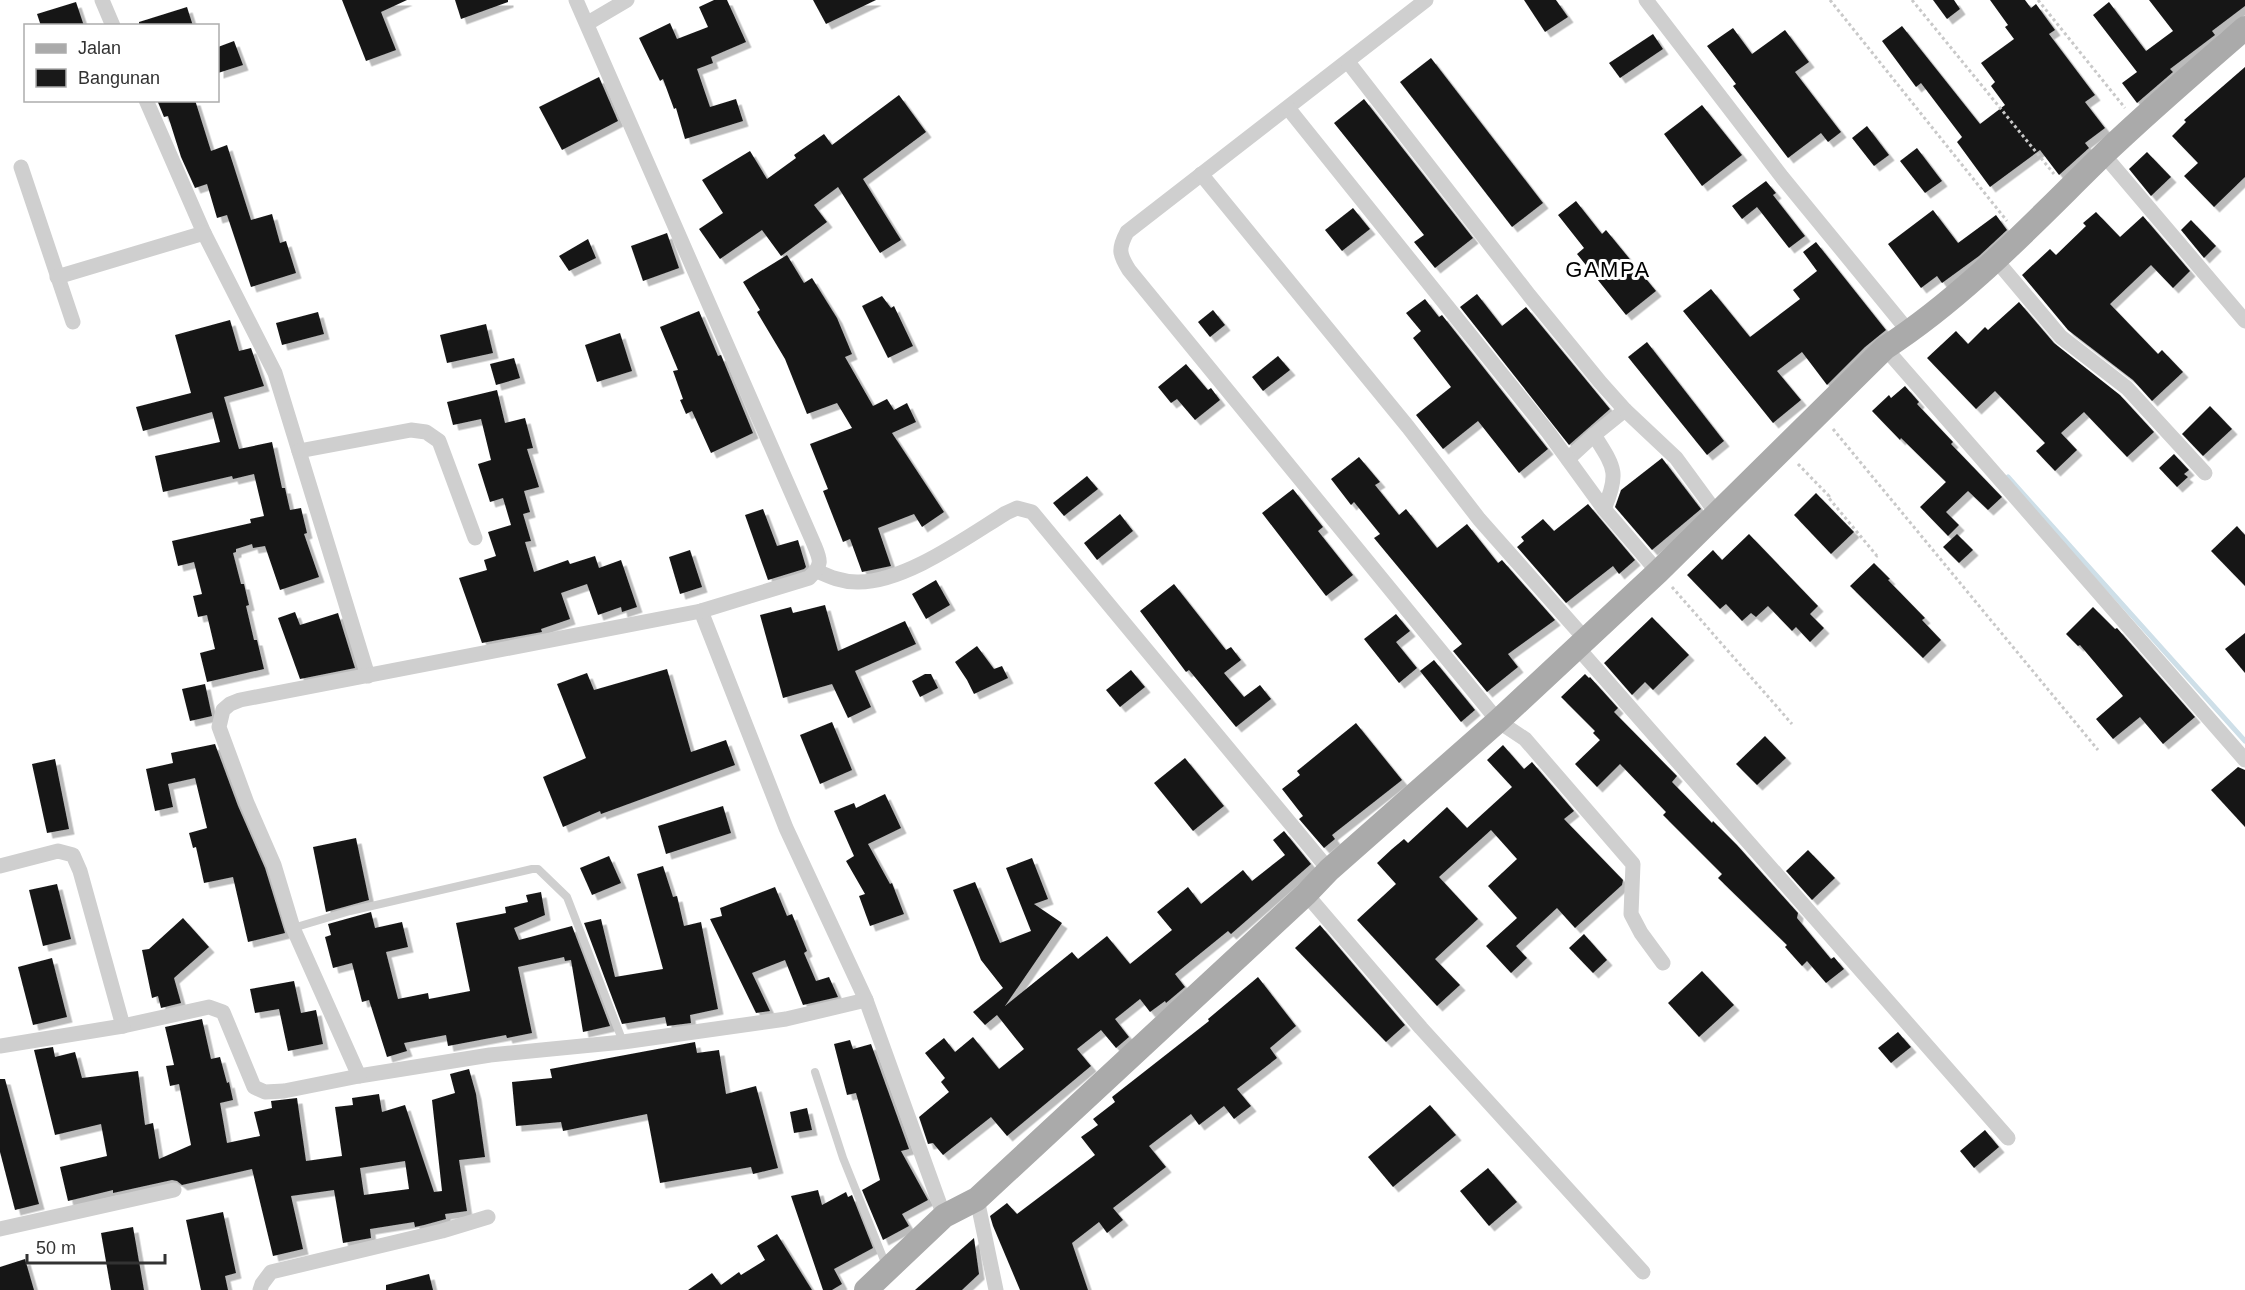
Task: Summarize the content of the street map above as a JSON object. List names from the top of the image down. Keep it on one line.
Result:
{"districts":["GAMPA"],"legend":["Jalan","Bangunan"],"scale_bar":"50 m"}
